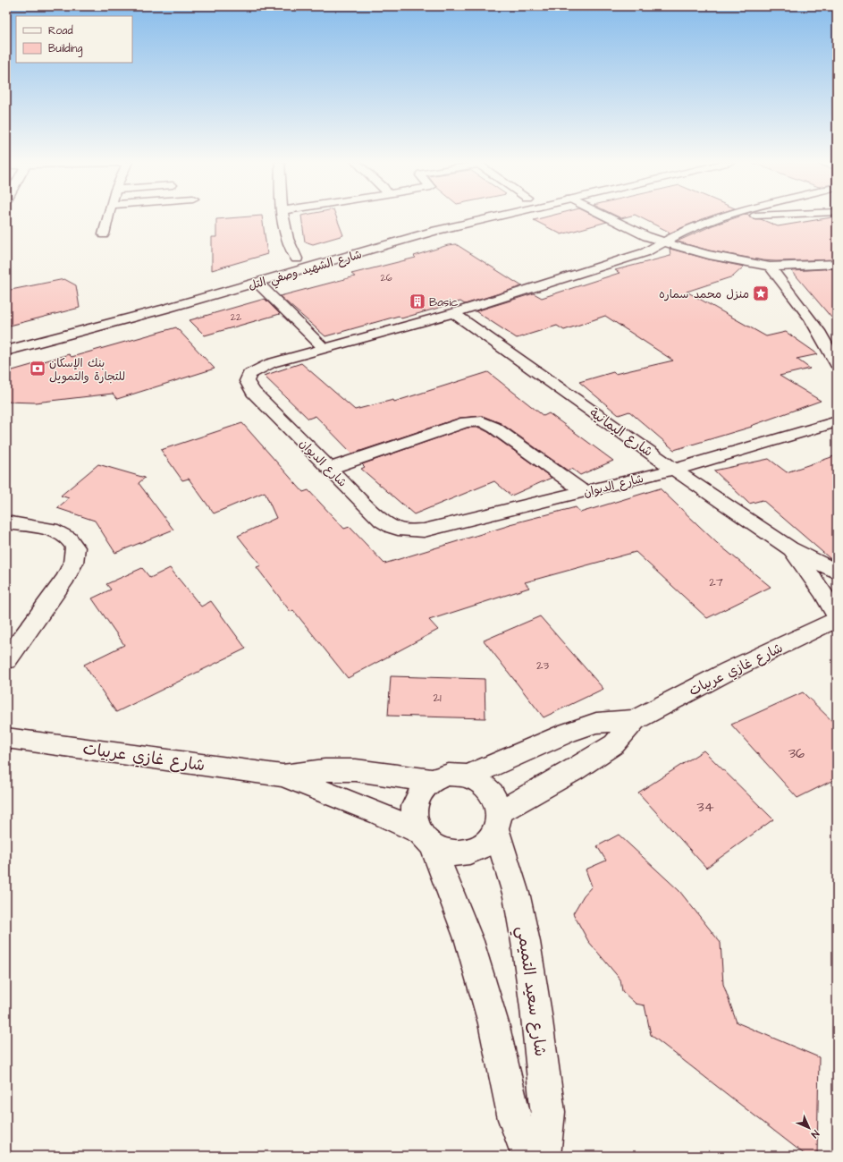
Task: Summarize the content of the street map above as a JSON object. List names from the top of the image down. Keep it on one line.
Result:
{"streets":{"street":["شارع الشهيد وصفي التل","شارع اليمانية","شارع الديوان","شارع غازي عربيات","شارع سعيد التميمي"]},"crossings":[["شارع اليمانية","شارع الديوان"],["شارع غازي عربيات","شارع سعيد التميمي"]],"places":{"place":["منزل محمد سماره"],"building":["Basic"],"bank":["بنك الإسكان للتجارة والتمويل"]},"house_numbers":["26","22","27","23","21","36","34"],"legend":["Road","Building"],"north":"bottom right"}
